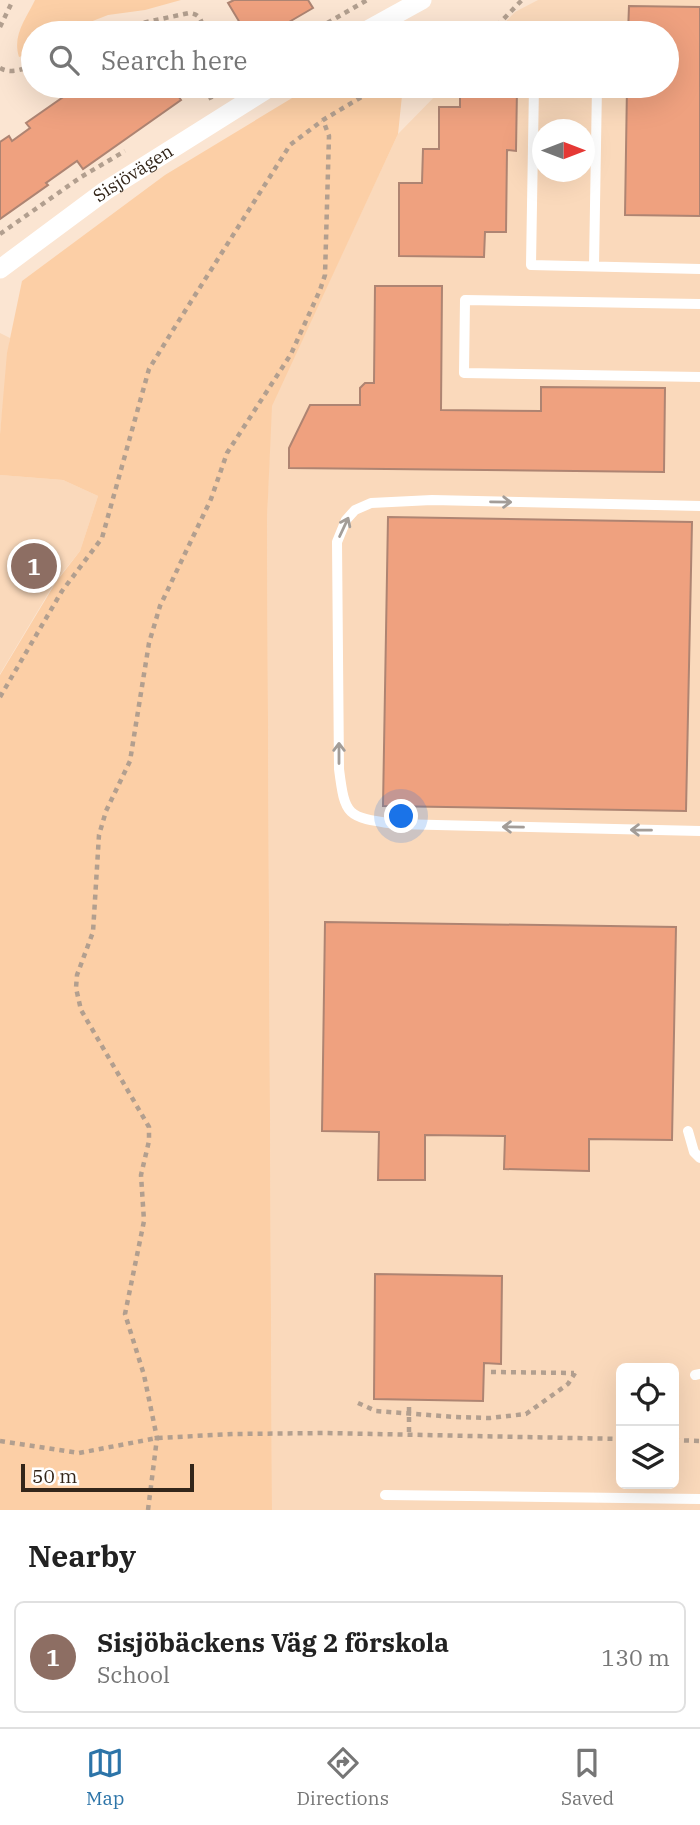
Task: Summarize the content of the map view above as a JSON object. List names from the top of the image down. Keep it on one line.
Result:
{"streets":{"street":["Sisjövägen"]},"scale_bar":"50 m","north":"right","page":{"search":"Search here","pins":"1","scale":"50 m","heading":"Nearby","list":[{"mark":"1","name":"Sisjöbäckens Väg 2 förskola","note":"School","value":"130 m"}],"nav":["Map","Directions","Saved"]}}
